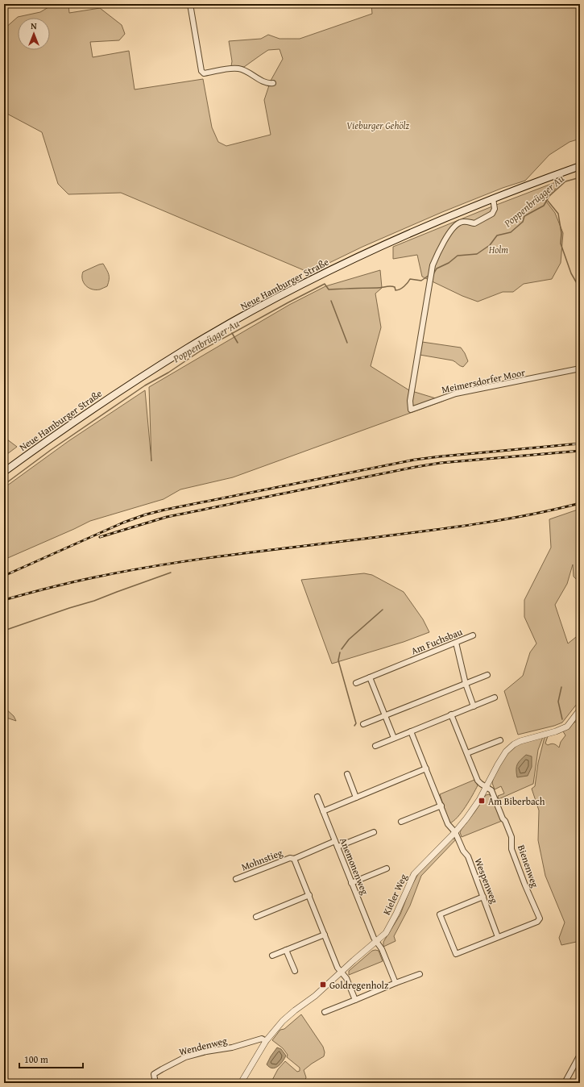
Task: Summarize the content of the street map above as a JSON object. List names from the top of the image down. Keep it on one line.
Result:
{"streets":{"main road":["Neue Hamburger Straße"],"street":["Meimersdorfer Moor","Am Fuchsbau","Mohnstieg","Anemonenweg","Bienenweg","Wespenweg","Kieler Weg","Wendenweg"]},"crossings":[["Neue Hamburger Straße","Meimersdorfer Moor"],["Mohnstieg","Anemonenweg"],["Anemonenweg","Kieler Weg"],["Bienenweg","Wespenweg"],["Bienenweg","Kieler Weg"],["Wespenweg","Kieler Weg"],["Kieler Weg","Wendenweg"]],"water":["Poppenbrügger Au"],"parks":["Vieburger Gehölz","Holm"],"places":{"transit":["Am Biberbach","Goldregenholz"]},"scale_bar":"100 m","north":"top"}
